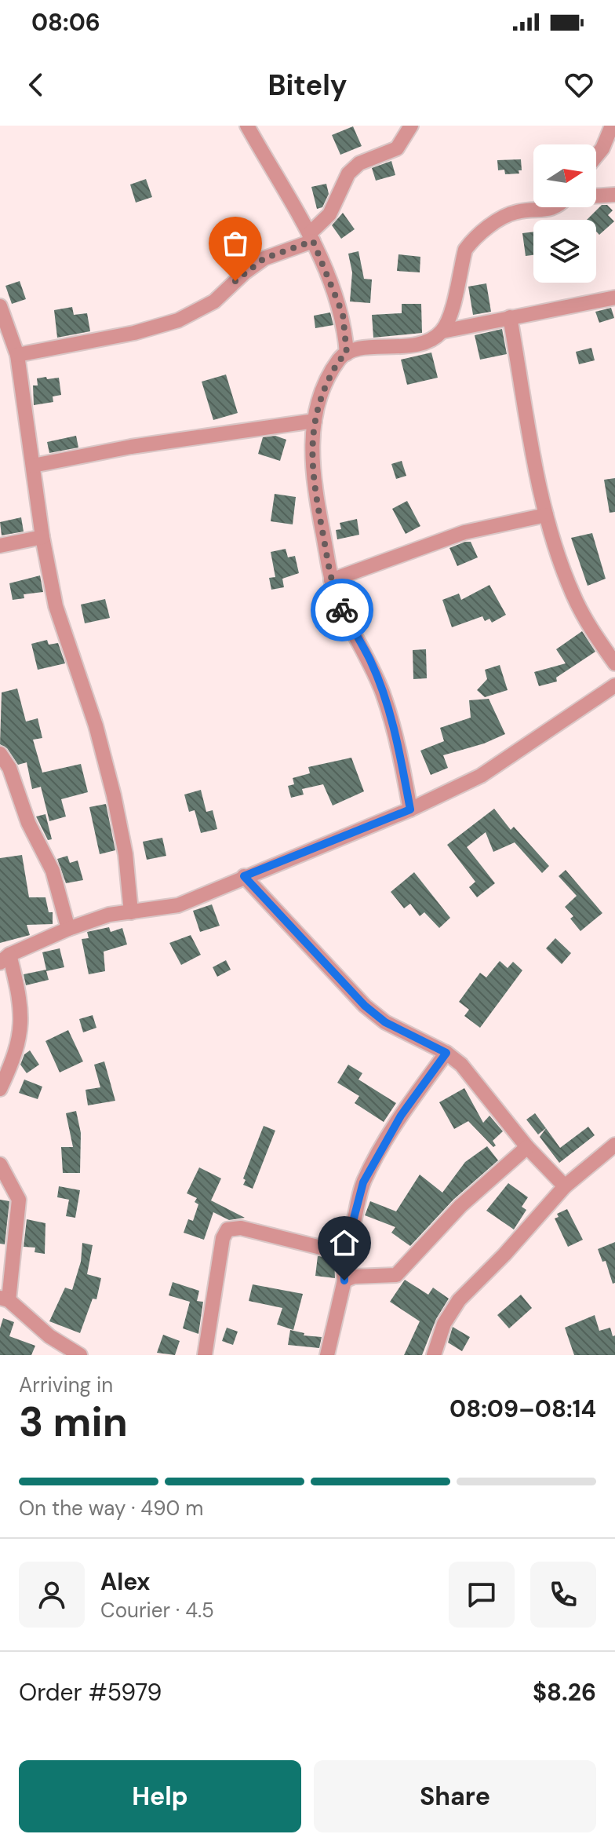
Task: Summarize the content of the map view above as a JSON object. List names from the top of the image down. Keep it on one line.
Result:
{"north":"right","page":{"status":"08:06","header":"Bitely","heading":["3 min","Arriving in","08:09–08:14"],"panel":["Alex","Courier · 4.5","Order #5979","$8.26"],"bar":"On the way · 490 m","buttons":["Help","Share"]}}
